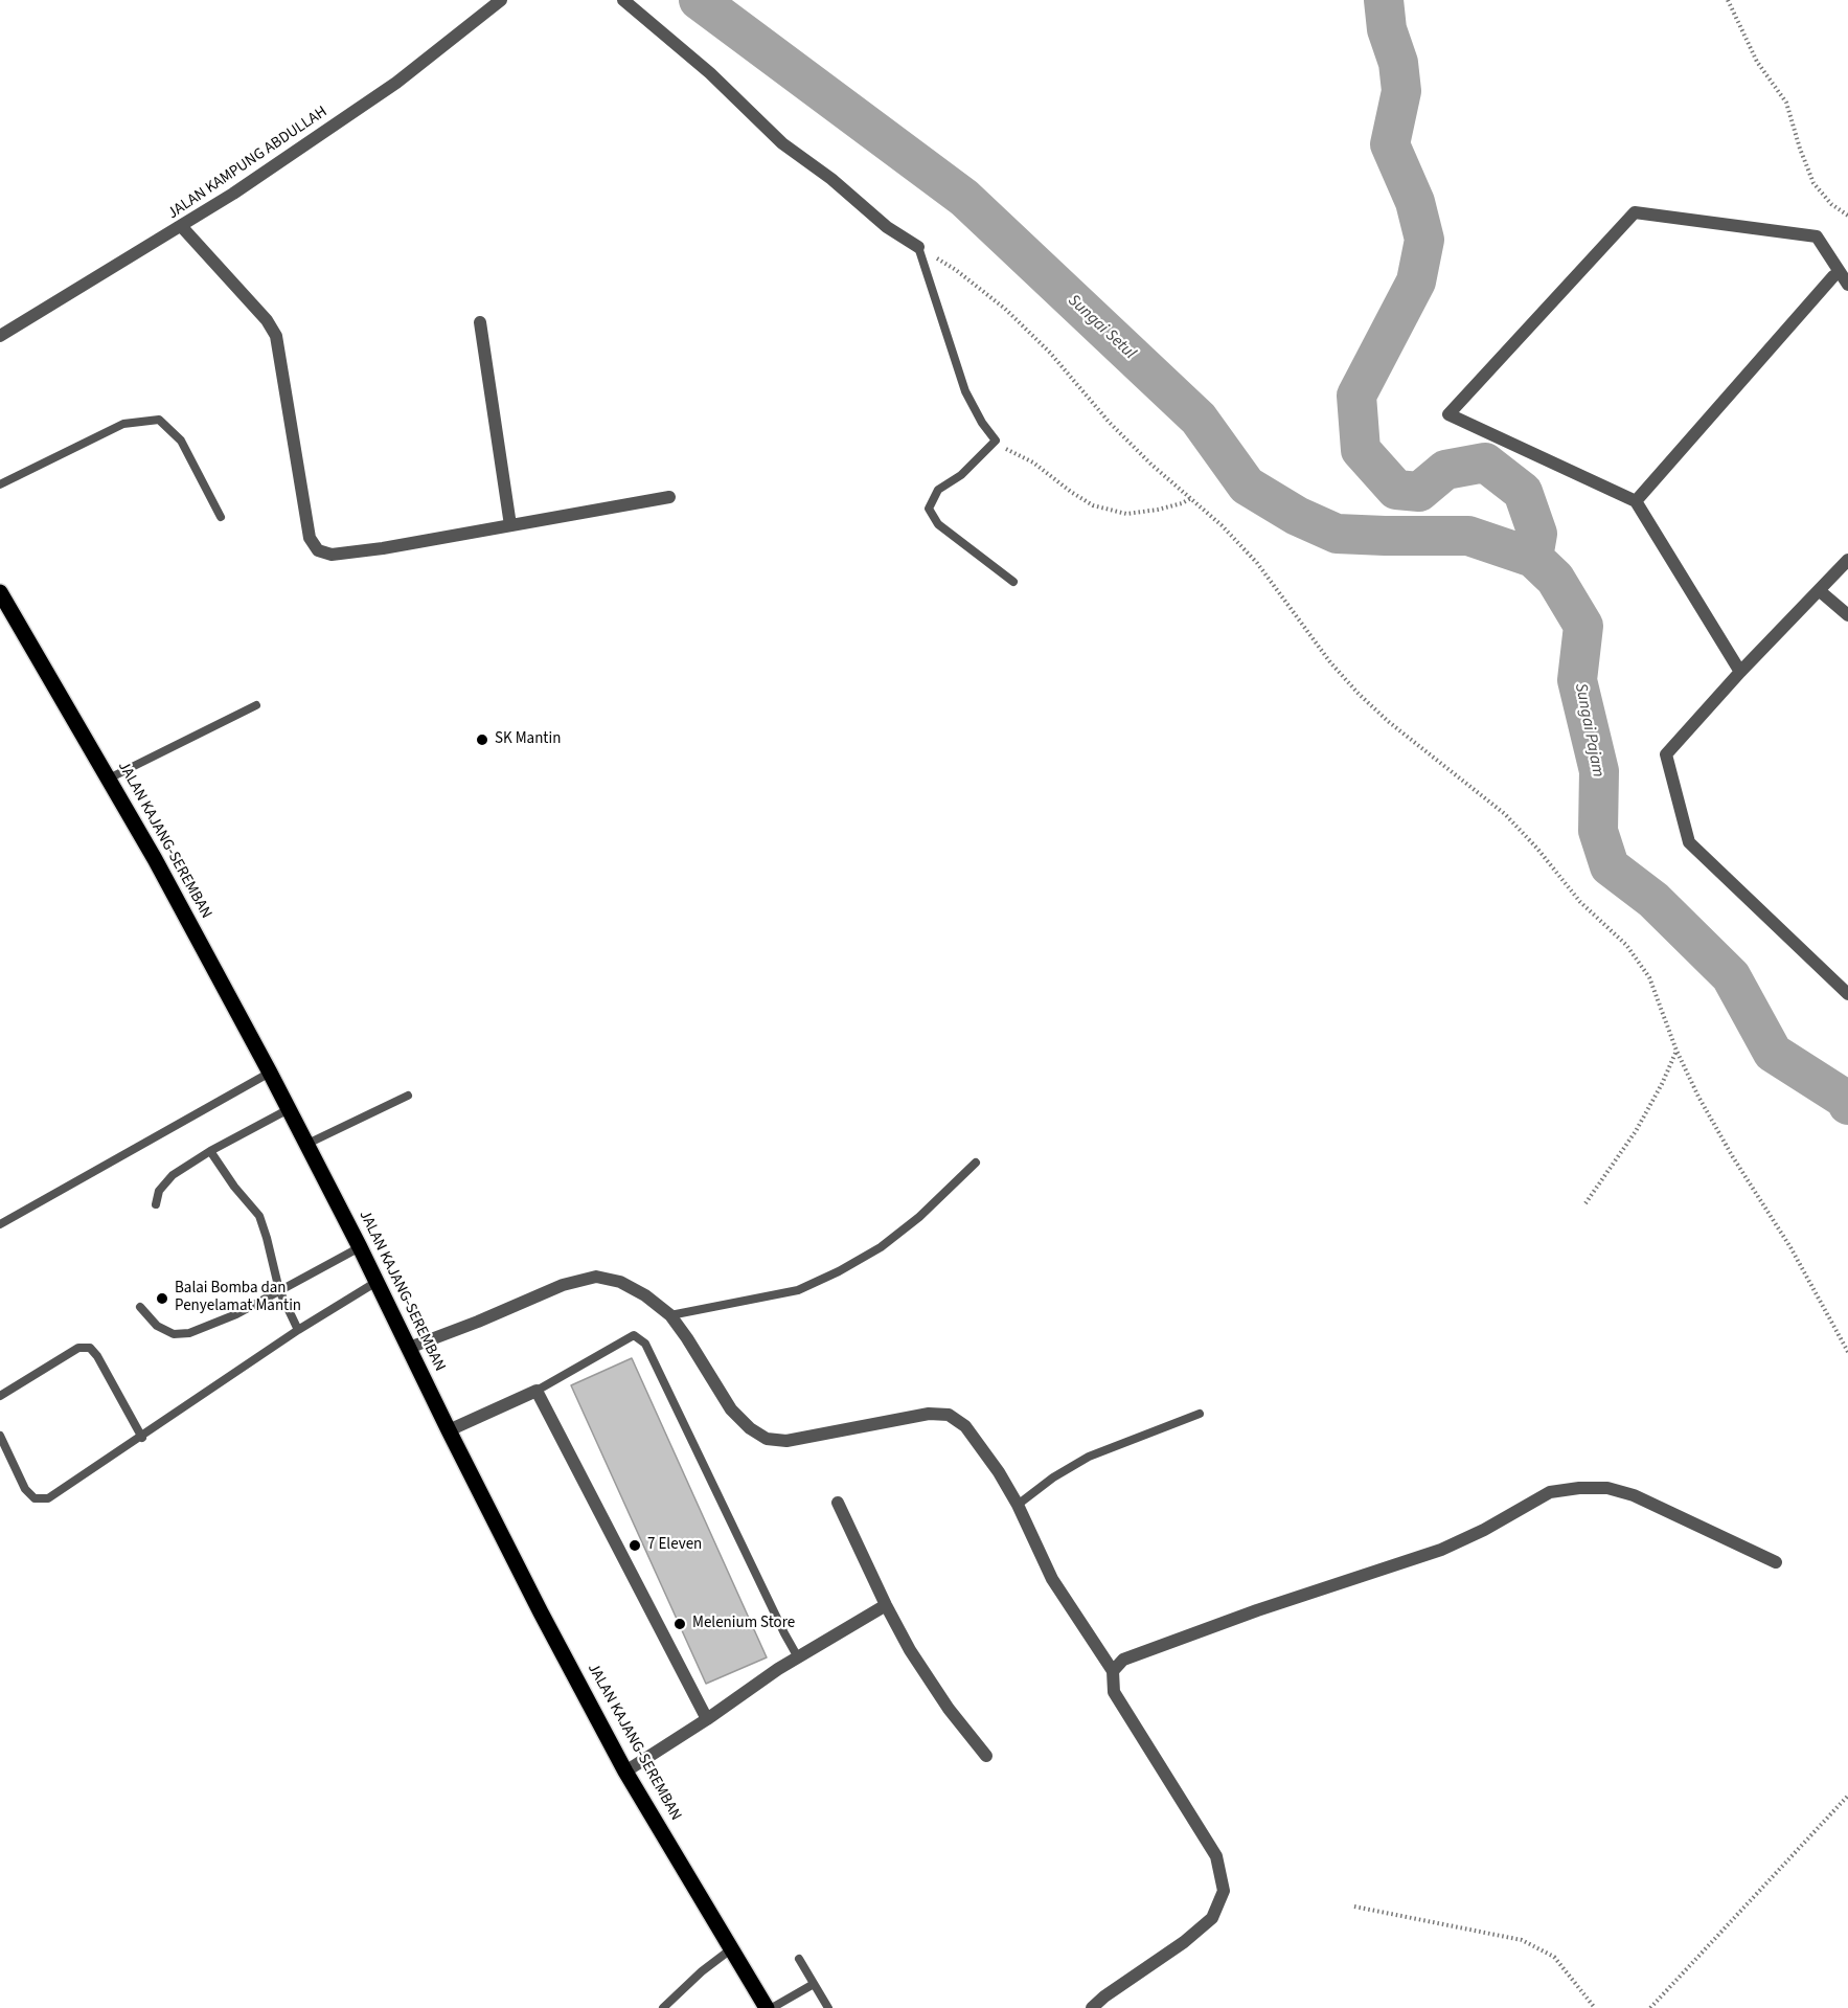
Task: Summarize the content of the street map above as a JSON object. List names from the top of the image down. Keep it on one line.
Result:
{"streets":{"main road":["JALAN KAJANG-SEREMBAN"],"street":["JALAN KAMPUNG ABDULLAH"]},"water":["Sungai Setul","Sungai Pajam"],"places":["SK Mantin","Balai Bomba dan Penyelamat Mantin","7 Eleven","Melenium Store"]}
